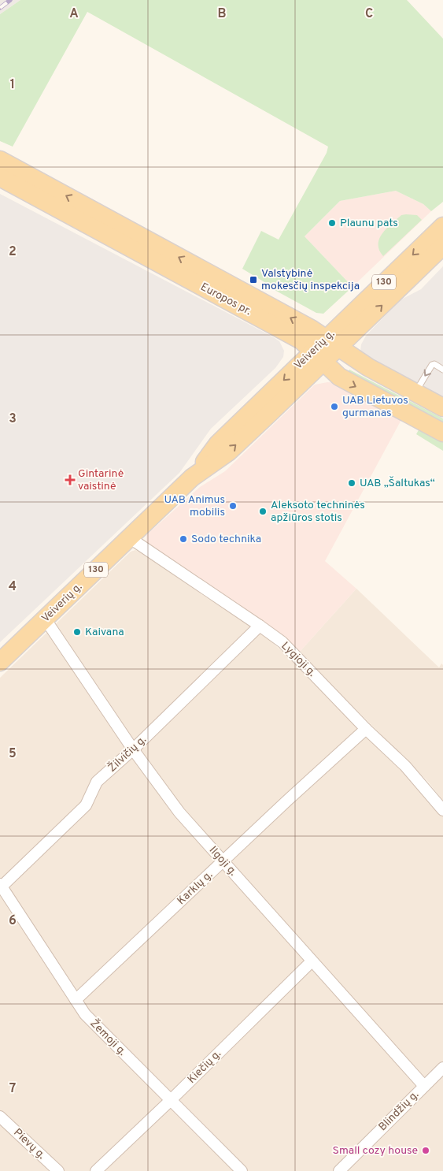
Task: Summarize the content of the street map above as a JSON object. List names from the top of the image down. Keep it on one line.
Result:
{"streets":{"main road":["130","Europos pr.","Veiverių g."],"street":["Lygioji g.","Žilvičių g.","Ilgoji g.","Karklų g.","Žemoji g.","Kiečių g.","Blindžių g.","Pievų g."]},"crossings":[["Europos pr.","Veiverių g."],["Veiverių g.","Lygioji g."],["Veiverių g.","Ilgoji g."],["Lygioji g.","Žilvičių g."],["Lygioji g.","Karklų g."],["Žilvičių g.","Ilgoji g."],["Žilvičių g.","Žemoji g."],["Ilgoji g.","Karklų g."],["Ilgoji g.","Kiečių g."],["Ilgoji g.","Blindžių g."],["Karklų g.","Žemoji g."],["Žemoji g.","Kiečių g."]],"places":{"other":["Plaunu pats","UAB Lietuvos gurmanas","UAB „Šaltukas“","UAB Animus mobilis","Aleksoto techninės apžiūros stotis","Sodo technika","Kaivana","Small cozy house"],"transit":["Valstybinė mokesčių inspekcija"],"health":["Gintarinė vaistinė"]},"grid":{"columns":["A","B","C"],"rows":["1","2","3","4","5","6","7"]}}
